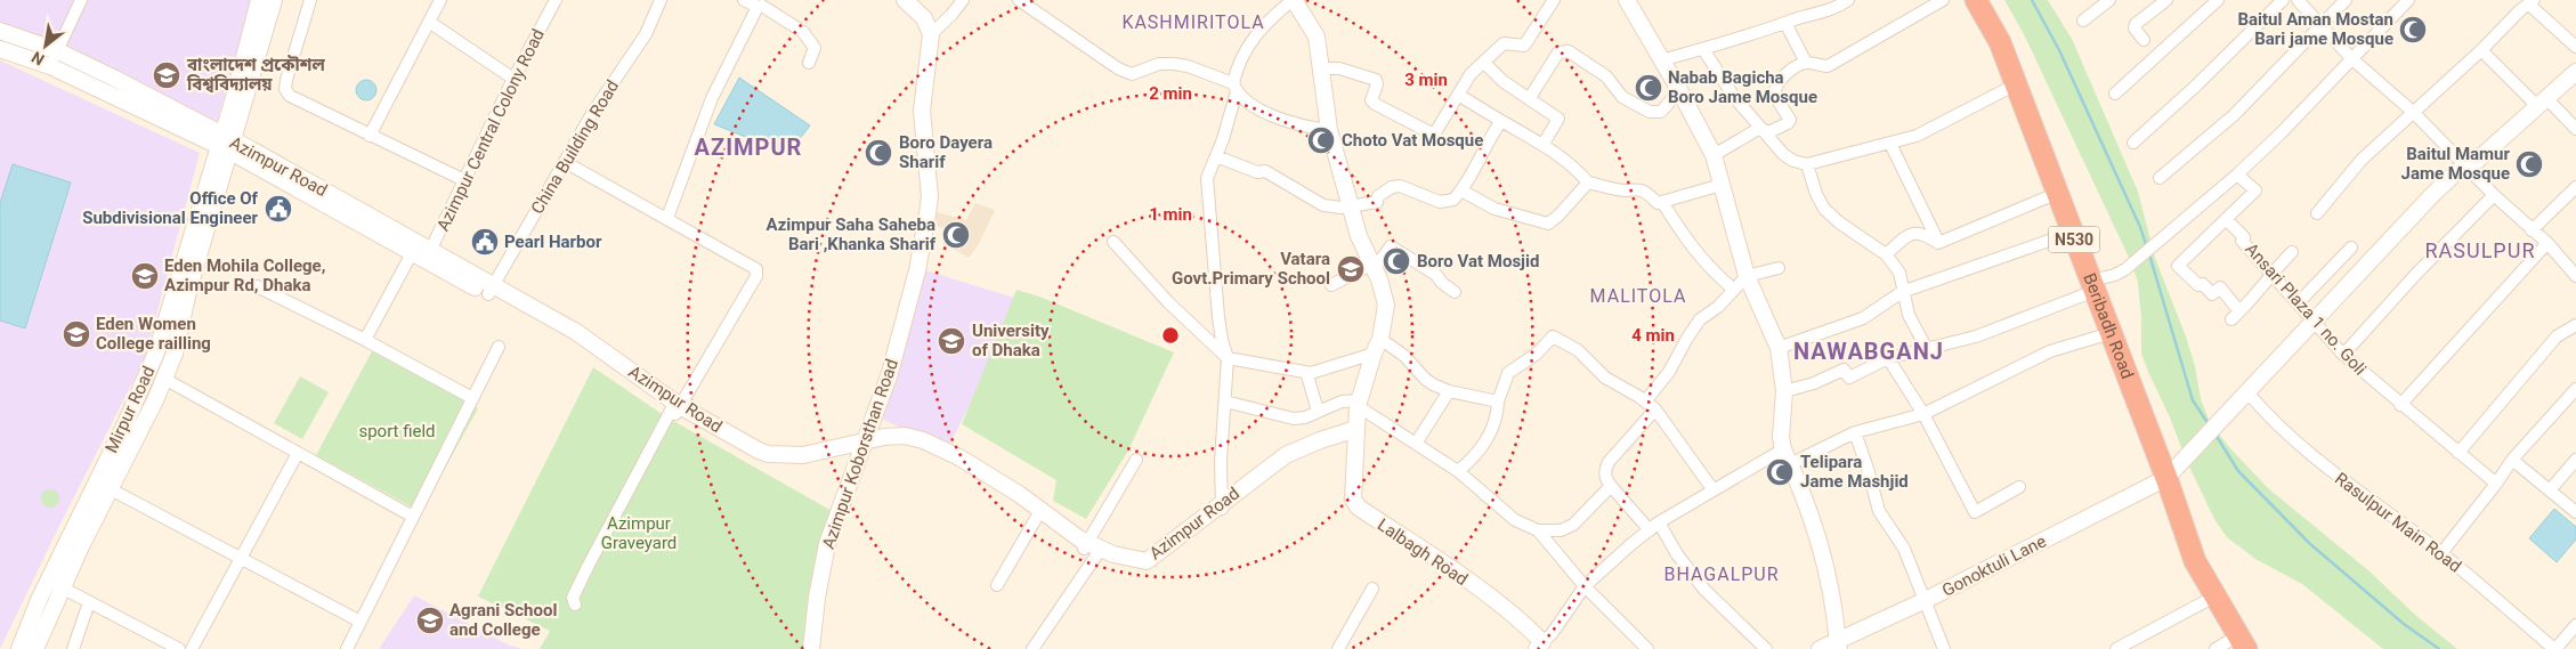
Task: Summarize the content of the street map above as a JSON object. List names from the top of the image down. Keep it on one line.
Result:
{"streets":{"highway":["N530","Beribadh Road"],"main road":["Azimpur Road","Mirpur Road","Azimpur Koborsthan Road","Lalbagh Road","Gonoktuli Lane"],"street":["Azimpur Central Colony Road","China Building Road","Ansari Plaza 1 no. Goli","Rasulpur Main Road"]},"crossings":[["Azimpur Central Colony Road","Azimpur Road"],["China Building Road","Azimpur Road"],["Azimpur Road","Mirpur Road"],["Azimpur Road","Azimpur Koborsthan Road"],["Azimpur Road","Lalbagh Road"],["Beribadh Road","Gonoktuli Lane"],["Rasulpur Main Road","Gonoktuli Lane"]],"districts":["KASHMIRITOLA","AZIMPUR","RASULPUR","MALITOLA","NAWABGANJ","BHAGALPUR"],"parks":["sport field","Azimpur Graveyard"],"places":{"mosque":["Baitul Aman Mostan Bari jame Mosque","Nabab Bagicha Boro Jame Mosque","Choto Vat Mosque","Boro Dayera Sharif","Baitul Mamur Jame Mosque","Azimpur Saha Saheba Bari ,Khanka Sharif","Boro Vat Mosjid","Telipara Jame Mashjid"],"school or university":["বাংলাদেশ প্রকৌশল বিশ্ববিদ্যালয়","Vatara Govt.Primary School","Eden Mohila College, Azimpur Rd, Dhaka","Eden Women College railling","University of Dhaka","Agrani School and College"],"public building":["Office Of Subdivisional Engineer","Pearl Harbor"]},"north":"bottom left","rings":["3 min","2 min","1 min","4 min"]}
